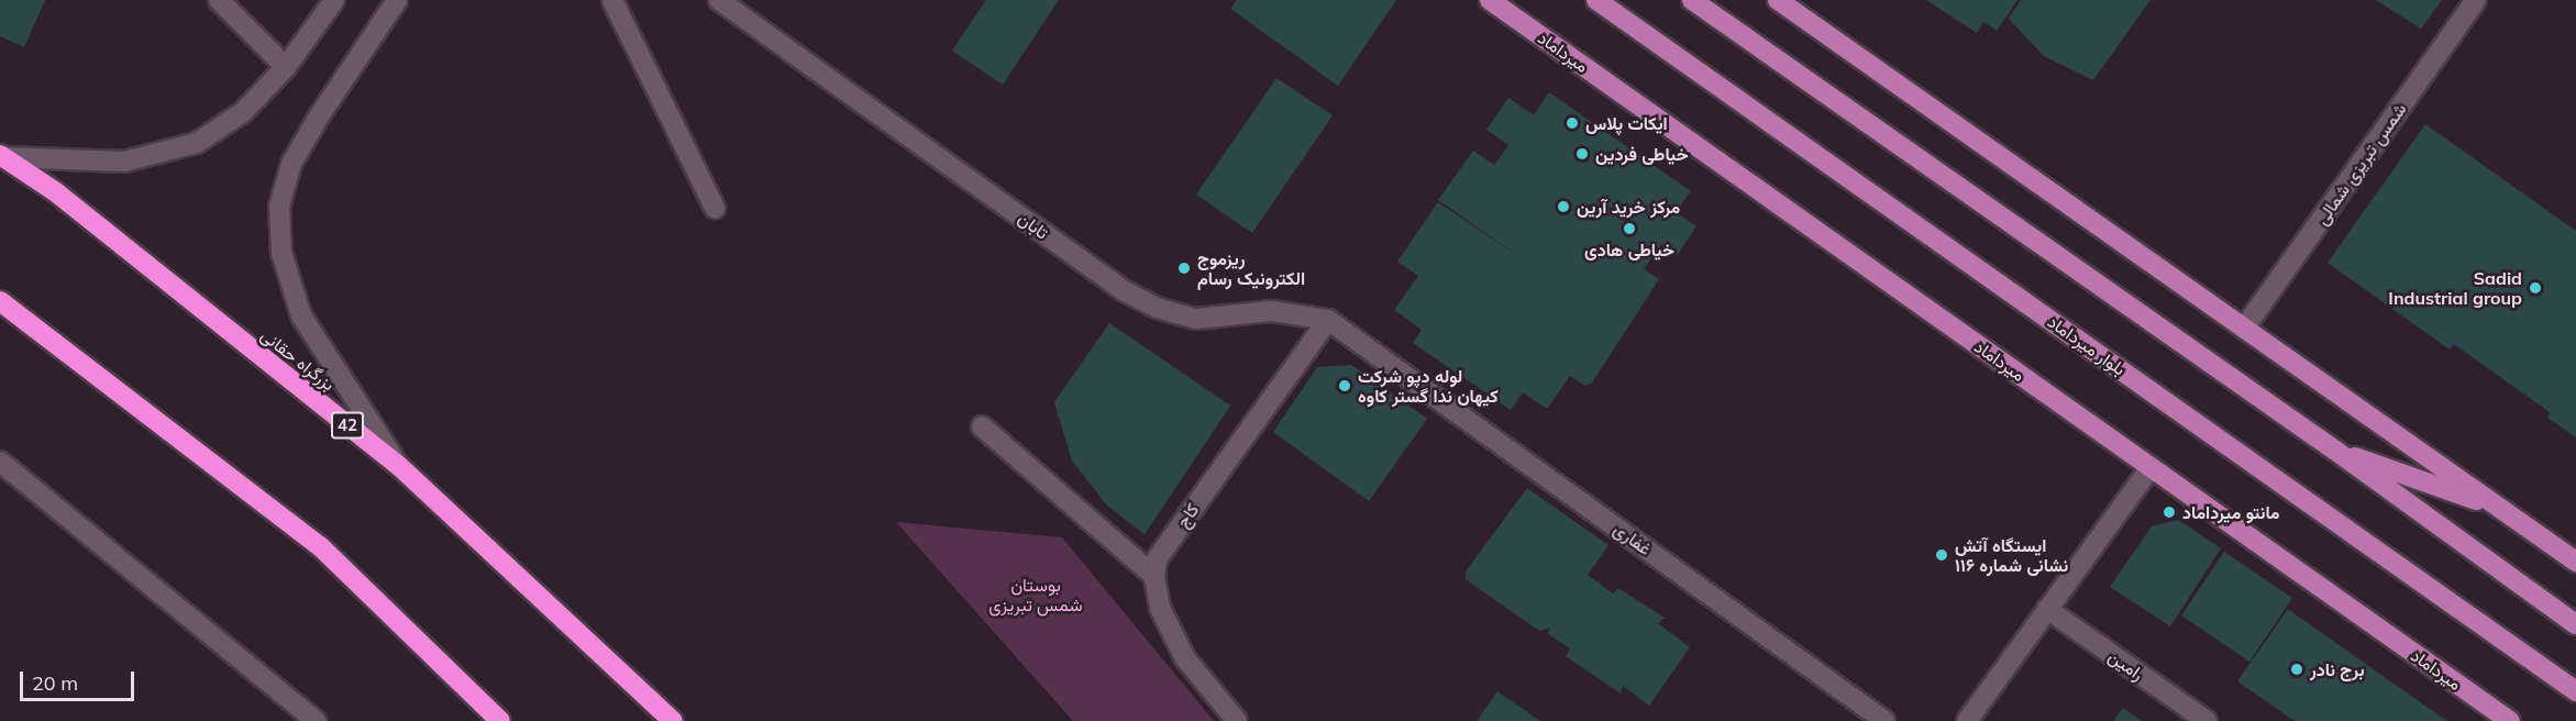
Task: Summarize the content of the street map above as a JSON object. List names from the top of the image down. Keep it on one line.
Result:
{"streets":{"highway":["بزرگراه حقانی","42"],"main road":["میرداماد","بلوار میرداماد"],"street":["شمس تبریزی شمالی","تابان","کاج","غفارى","رامین"]},"crossings":[["تابان","کاج"],["تابان","غفارى"]],"parks":["بوستان شمس تبریزی"],"places":["ایکات پلاس","خیاطی فردین","مرکز خرید آرین","خیاطی هادی","ریزموج الکترونیک رسام","Sadid Industrial group","لوله دپو شرکت کیهان ندا گستر کاوه","مانتو میرداماد","ایستگاه آتش نشانی شماره ۱۱۶","برج نادر"],"scale_bar":"20 m"}
